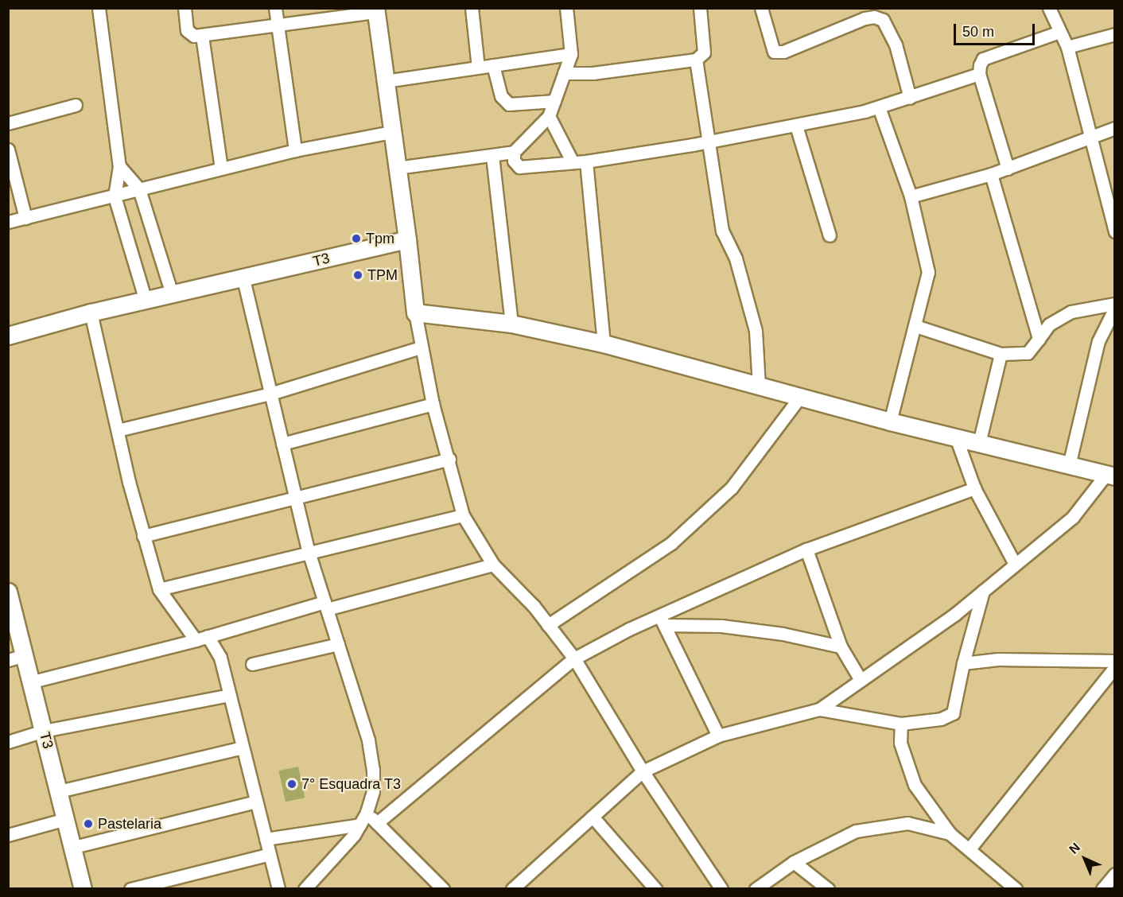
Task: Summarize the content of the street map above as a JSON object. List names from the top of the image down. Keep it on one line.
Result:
{"streets":{"street":["T3"]},"places":["Tpm","TPM","7° Esquadra T3","Pastelaria"],"scale_bar":"50 m","north":"top left"}
